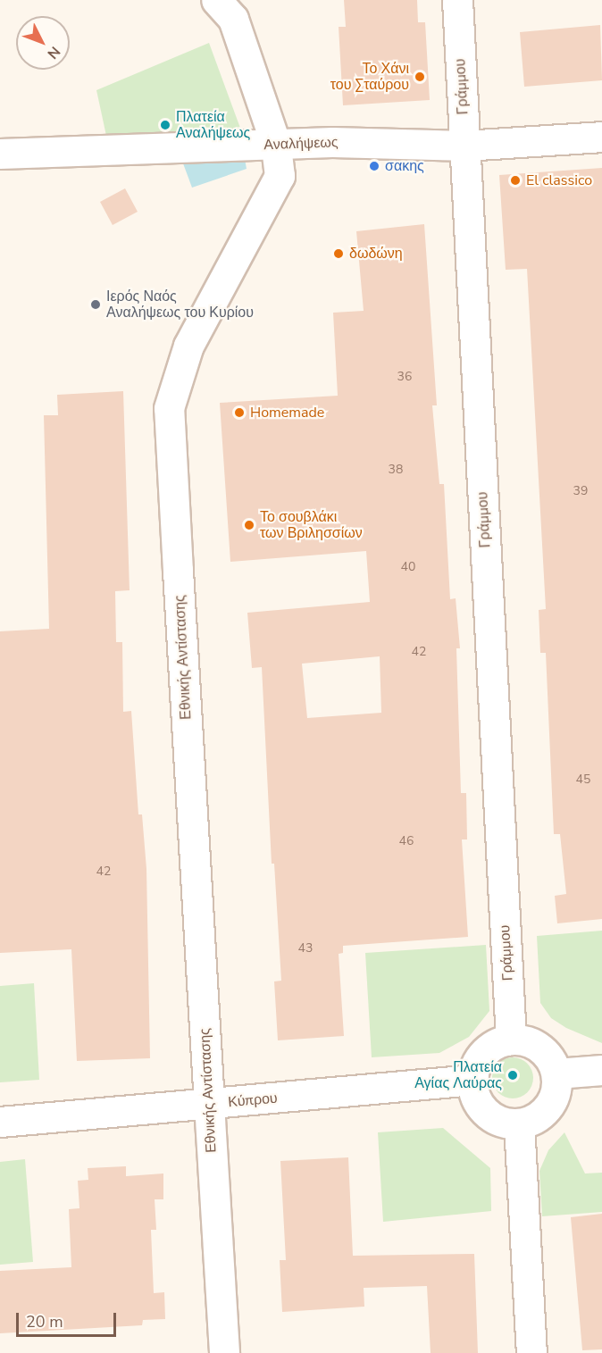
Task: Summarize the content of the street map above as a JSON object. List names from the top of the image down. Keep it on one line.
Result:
{"streets":{"street":["Γράμμου","Αναλήψεως","Εθνικής Αντίστασης","Κύπρου"]},"crossings":[["Γράμμου","Αναλήψεως"],["Γράμμου","Κύπρου"],["Αναλήψεως","Εθνικής Αντίστασης"],["Εθνικής Αντίστασης","Κύπρου"]],"places":["Το Χάνι του Σταύρου","Πλατεία Αναλήψεως","σακης","El classico","δωδώνη","Ιερός Ναός Αναλήψεως του Κυρίου","Homemade","Το σουβλάκι των Βριλησσίων","Πλατεία Αγίας Λαύρας"],"house_numbers":["36","38","39","40","42","45","46","42","43"],"scale_bar":"20 m","north":"bottom right"}
